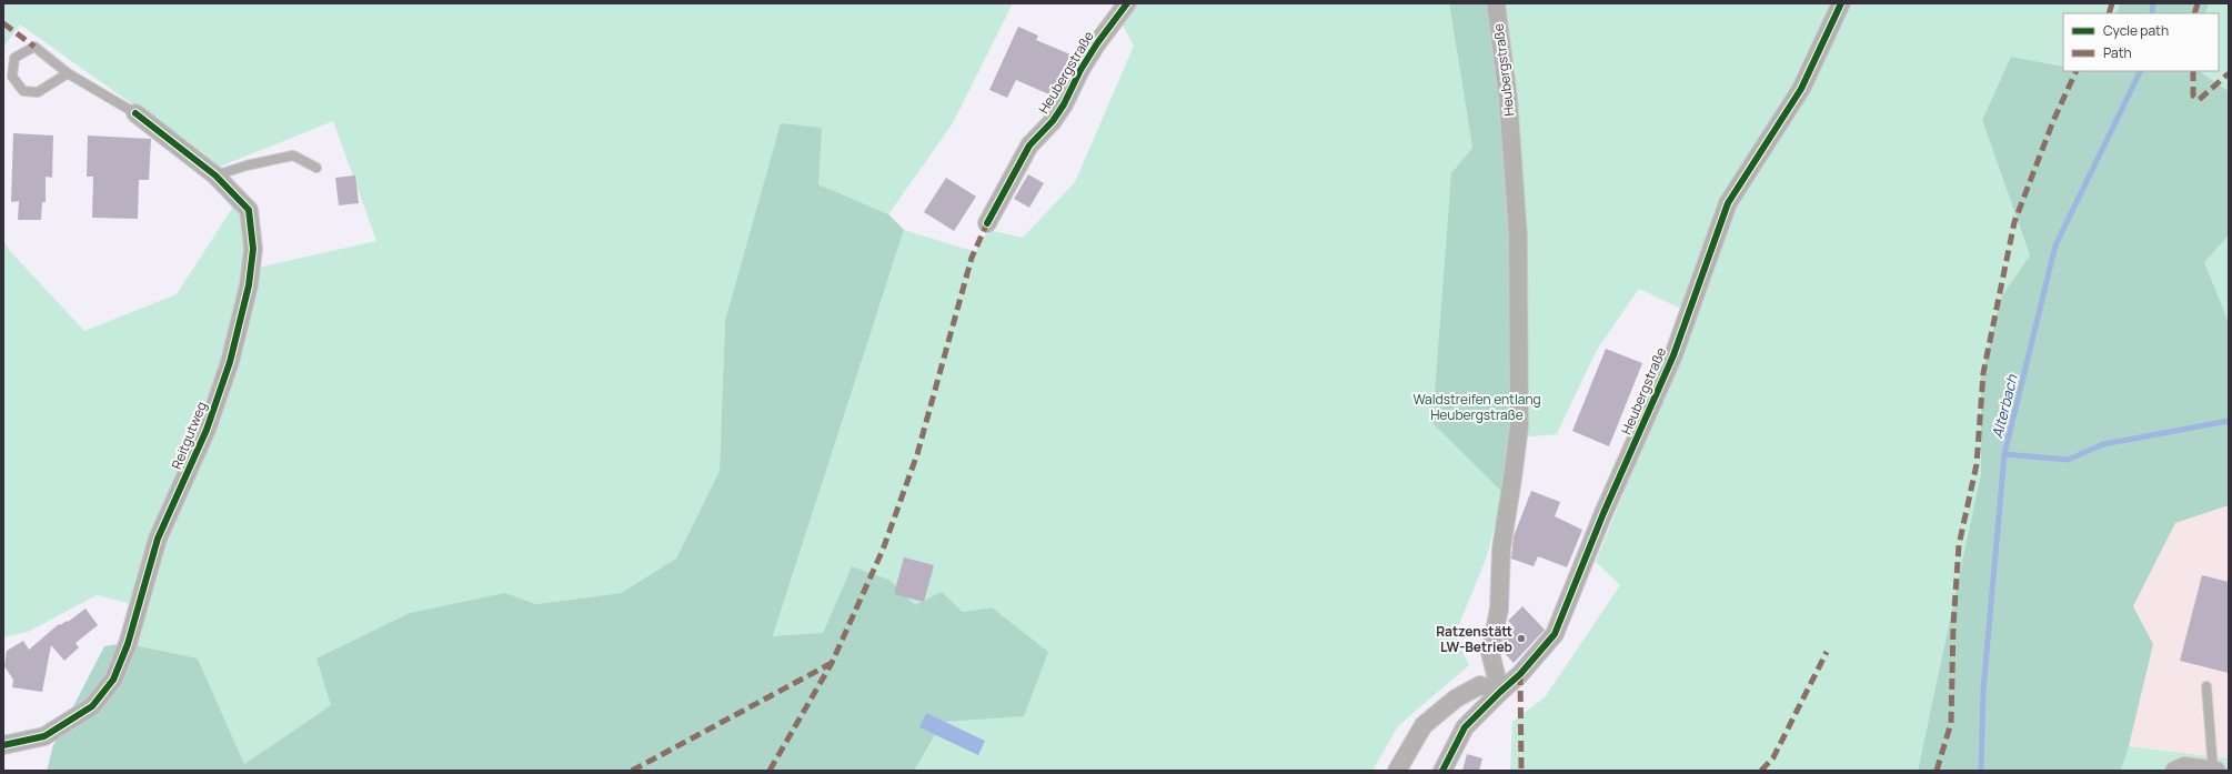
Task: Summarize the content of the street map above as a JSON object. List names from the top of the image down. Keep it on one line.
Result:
{"streets":{"street":["Heubergstraße","Reitgutweg"]},"water":["Alterbach"],"parks":["Waldstreifen entlang Heubergstraße"],"places":["Ratzenstätt LW-Betrieb"],"legend":["Cycle path","Path"]}
